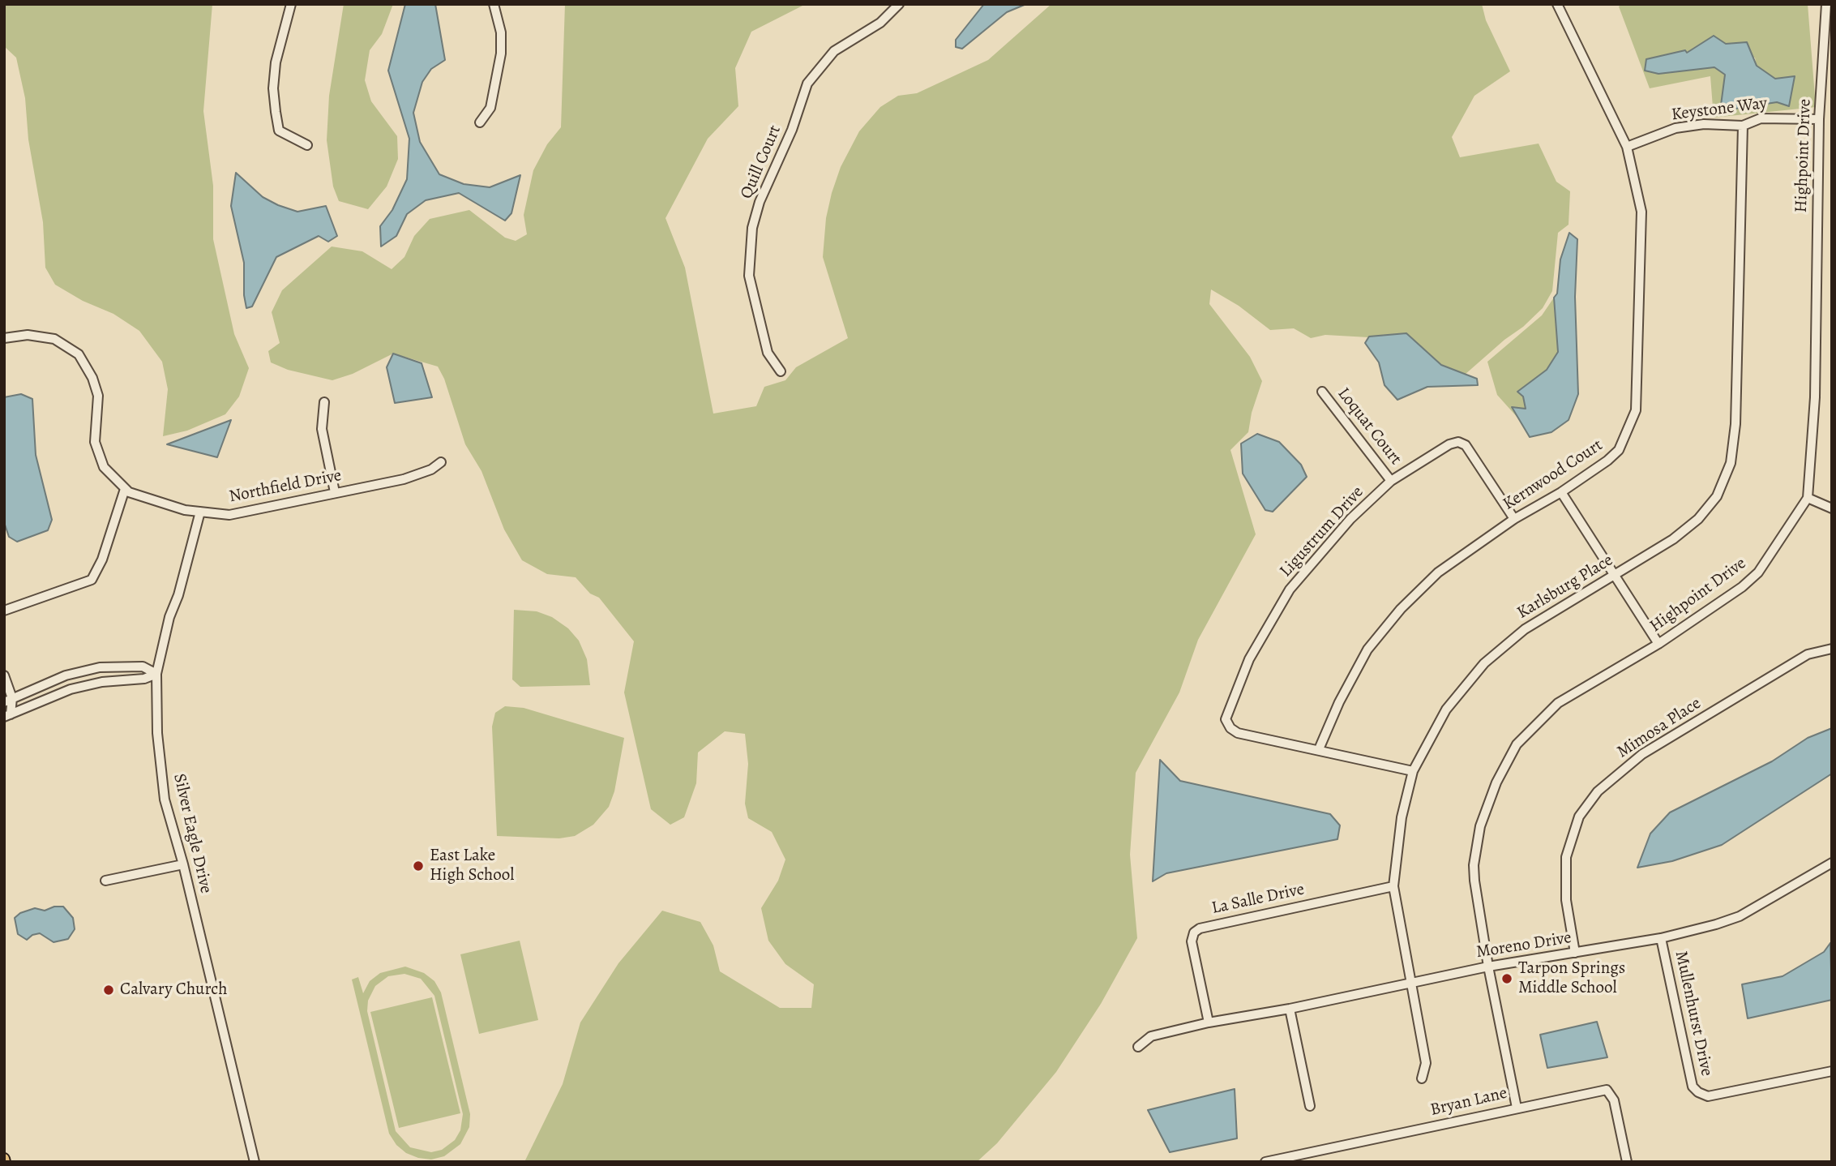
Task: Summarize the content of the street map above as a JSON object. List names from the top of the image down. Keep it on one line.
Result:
{"streets":{"street":["Keystone Way","Highpoint Drive","Quill Court","Loquat Court","Kernwood Court","Northfield Drive","Ligustrum Drive","Karlsburg Place","Mimosa Place","Silver Eagle Drive","La Salle Drive","Moreno Drive","Mullenhurst Drive","Bryan Lane"]},"crossings":[["Keystone Way","Highpoint Drive"],["Keystone Way","Kernwood Court"],["Keystone Way","Karlsburg Place"],["Highpoint Drive","Moreno Drive"],["Highpoint Drive","Bryan Lane"],["Loquat Court","Ligustrum Drive"],["Kernwood Court","Ligustrum Drive"],["Northfield Drive","Silver Eagle Drive"],["Ligustrum Drive","Karlsburg Place"],["Karlsburg Place","La Salle Drive"],["Karlsburg Place","Moreno Drive"],["Mimosa Place","Moreno Drive"],["La Salle Drive","Moreno Drive"],["Moreno Drive","Mullenhurst Drive"]],"places":["East Lake High School","Tarpon Springs Middle School","Calvary Church"]}
